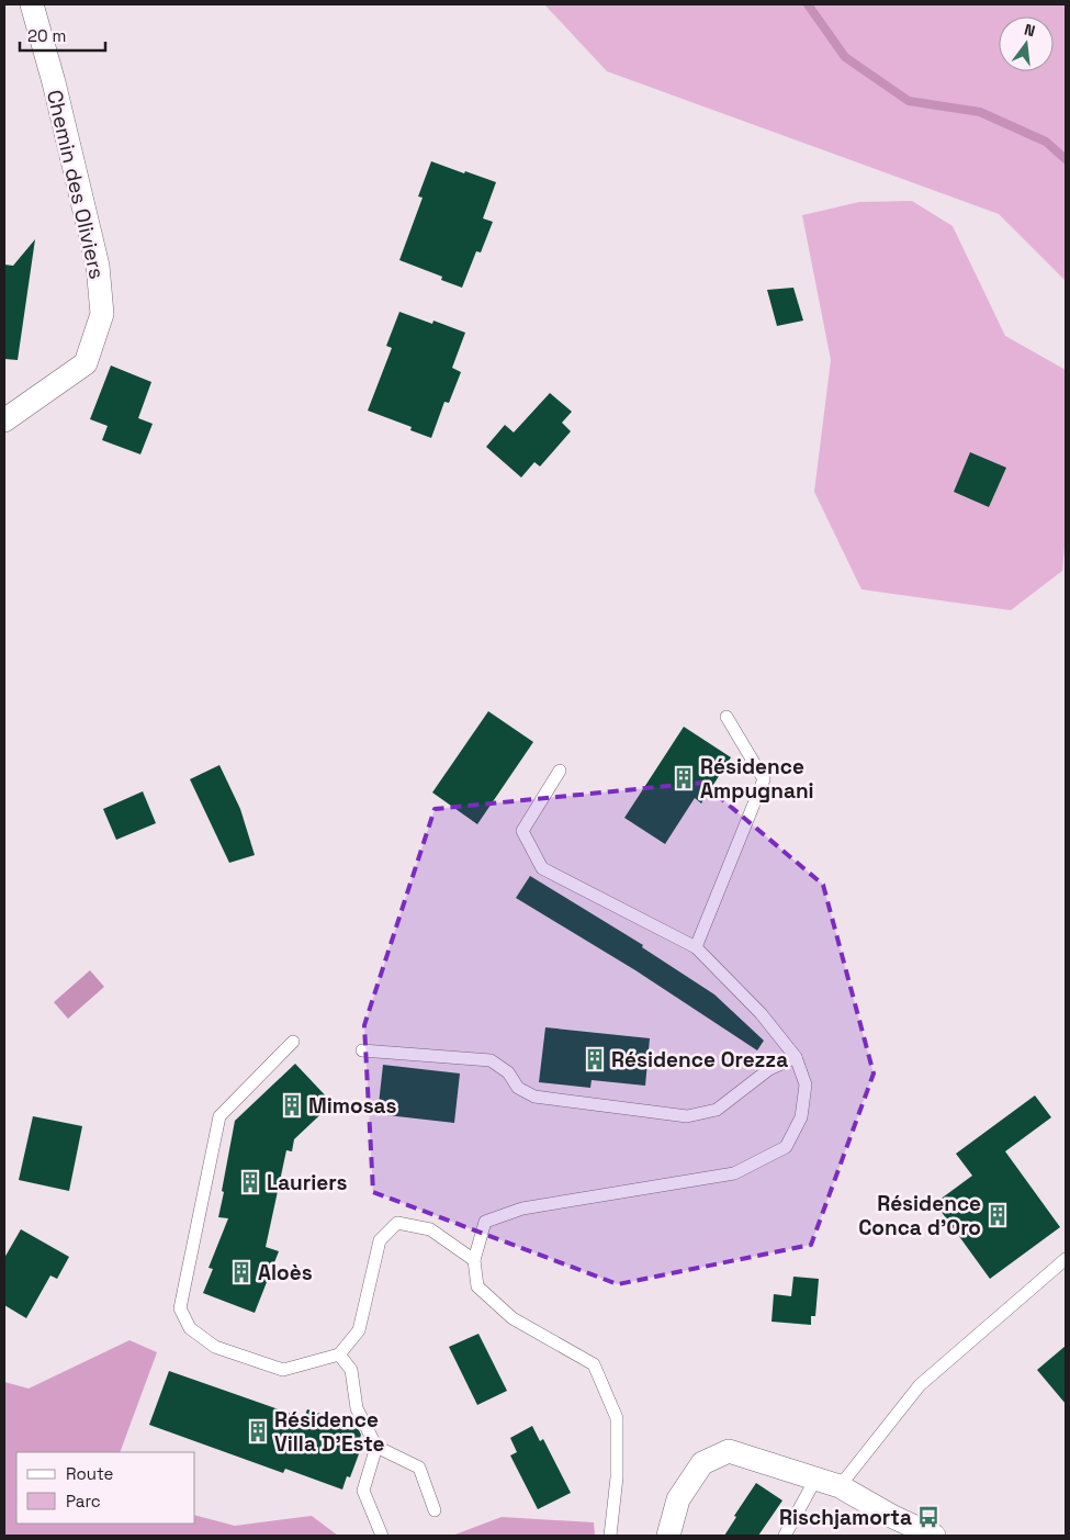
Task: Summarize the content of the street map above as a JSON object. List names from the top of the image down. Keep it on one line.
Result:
{"streets":{"street":["Chemin des Oliviers"]},"places":{"building":["Résidence Ampugnani","Résidence Orezza","Mimosas","Lauriers","Résidence Conca d'Oro","Aloès","Résidence Villa D'Este"],"bus stop":["Rischjamorta"]},"legend":["Route","Parc"],"scale_bar":"20 m","north":"top"}
